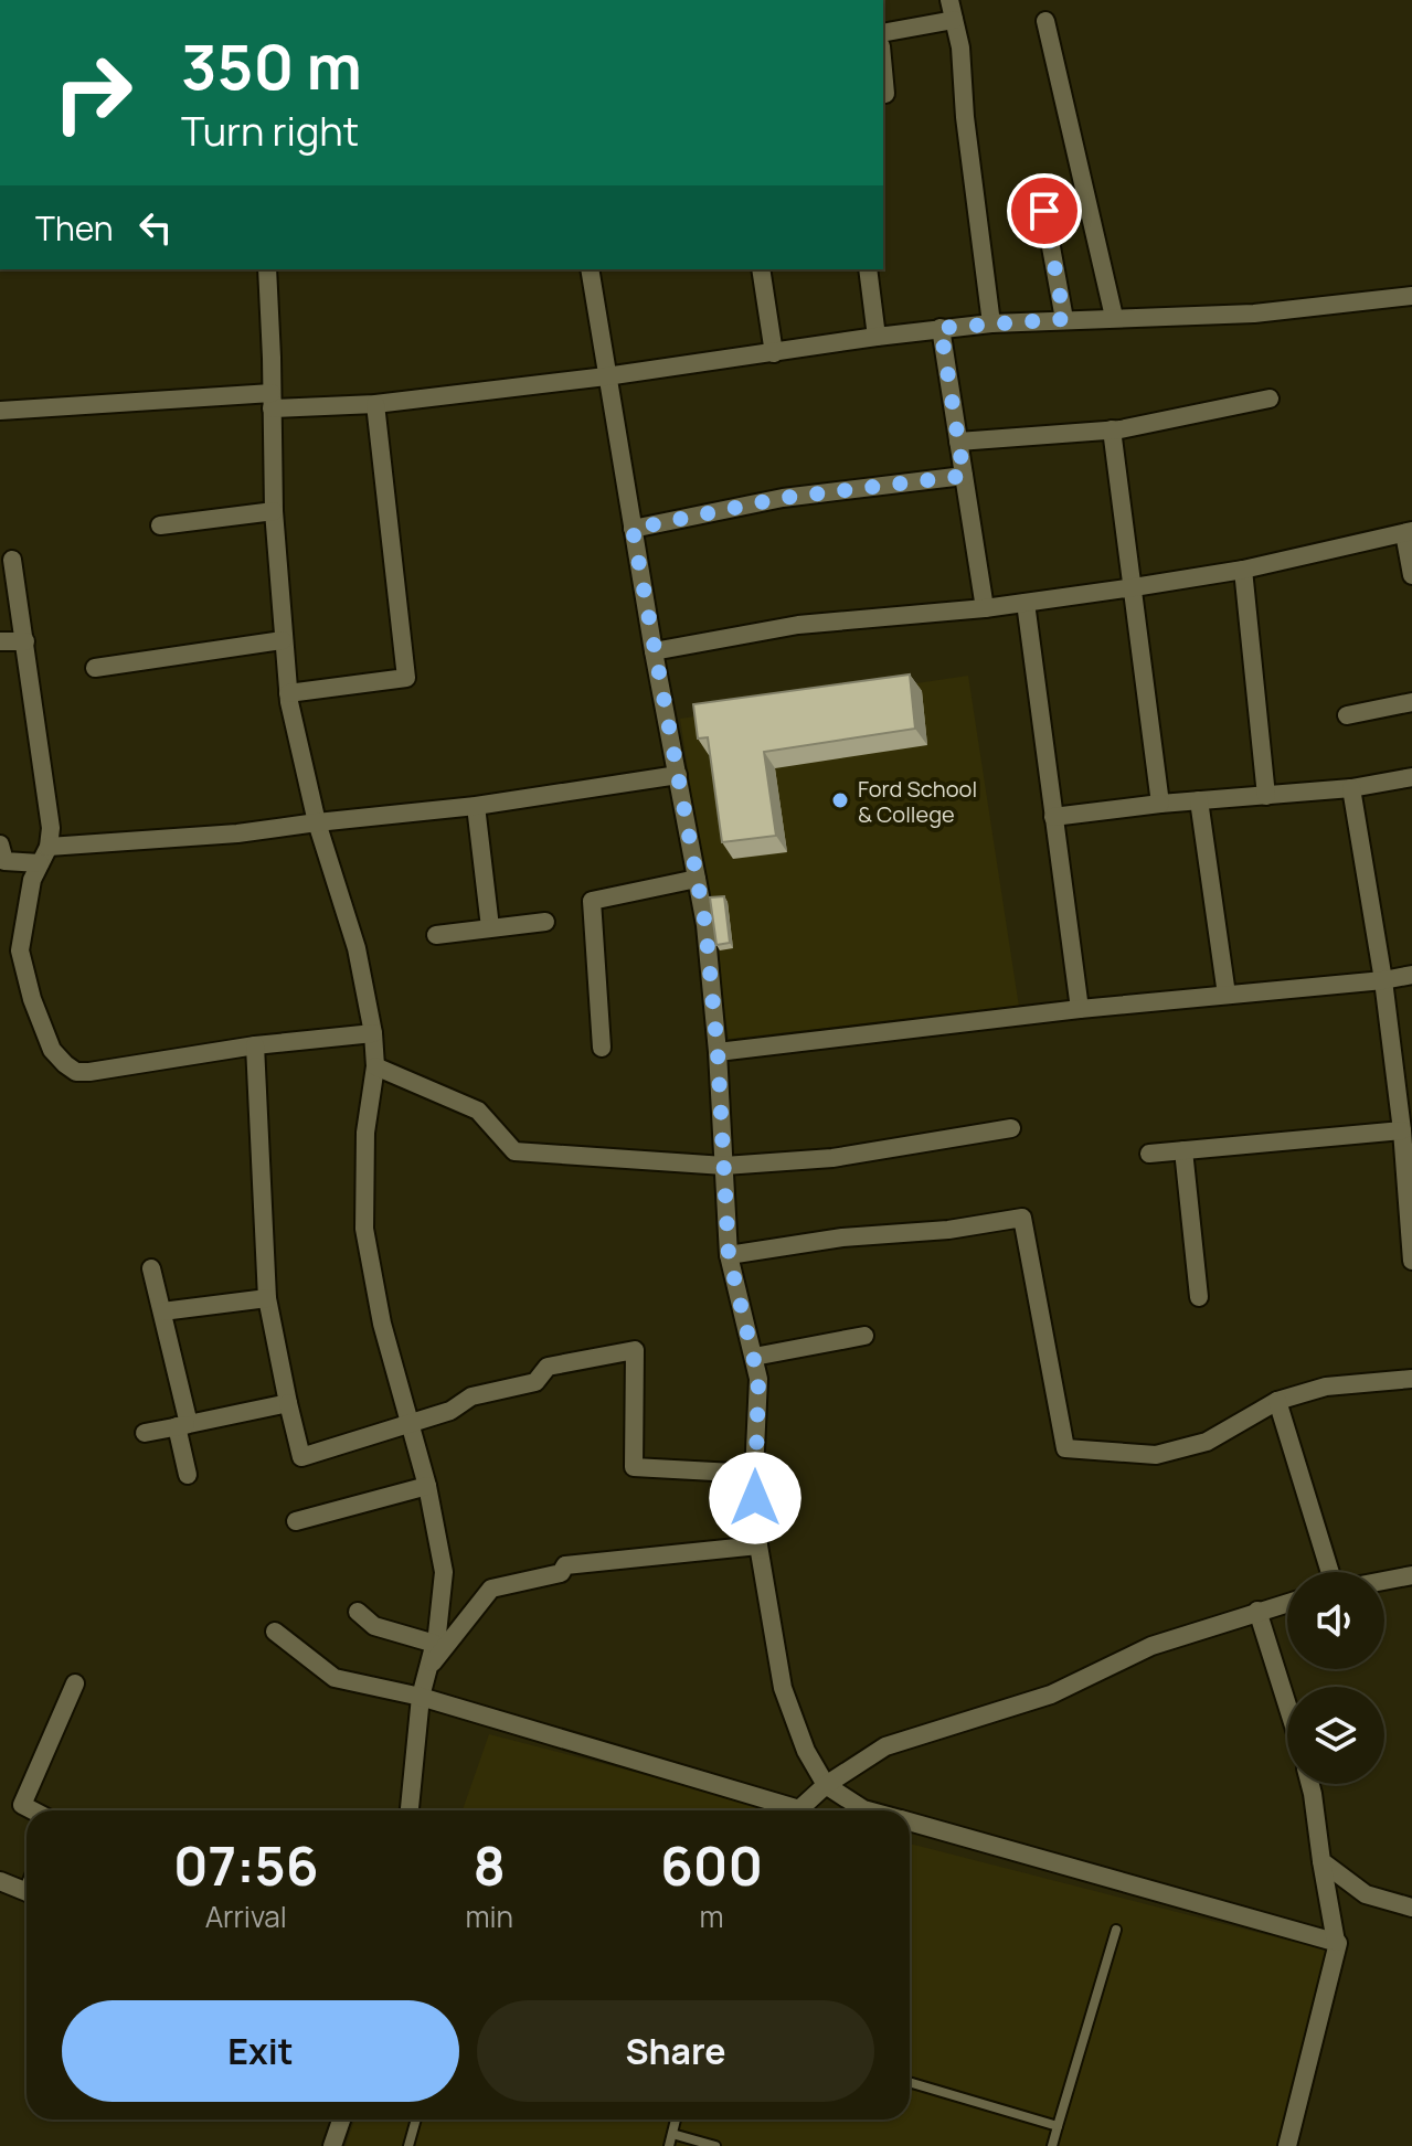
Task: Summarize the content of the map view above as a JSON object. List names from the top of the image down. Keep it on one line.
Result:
{"places":["Ford School & College"],"page":{"turn":["350 m","Turn right"],"then":"Then","eta":["07:56","Arrival","8","min","600","m"],"buttons":["Exit","Share"]}}
